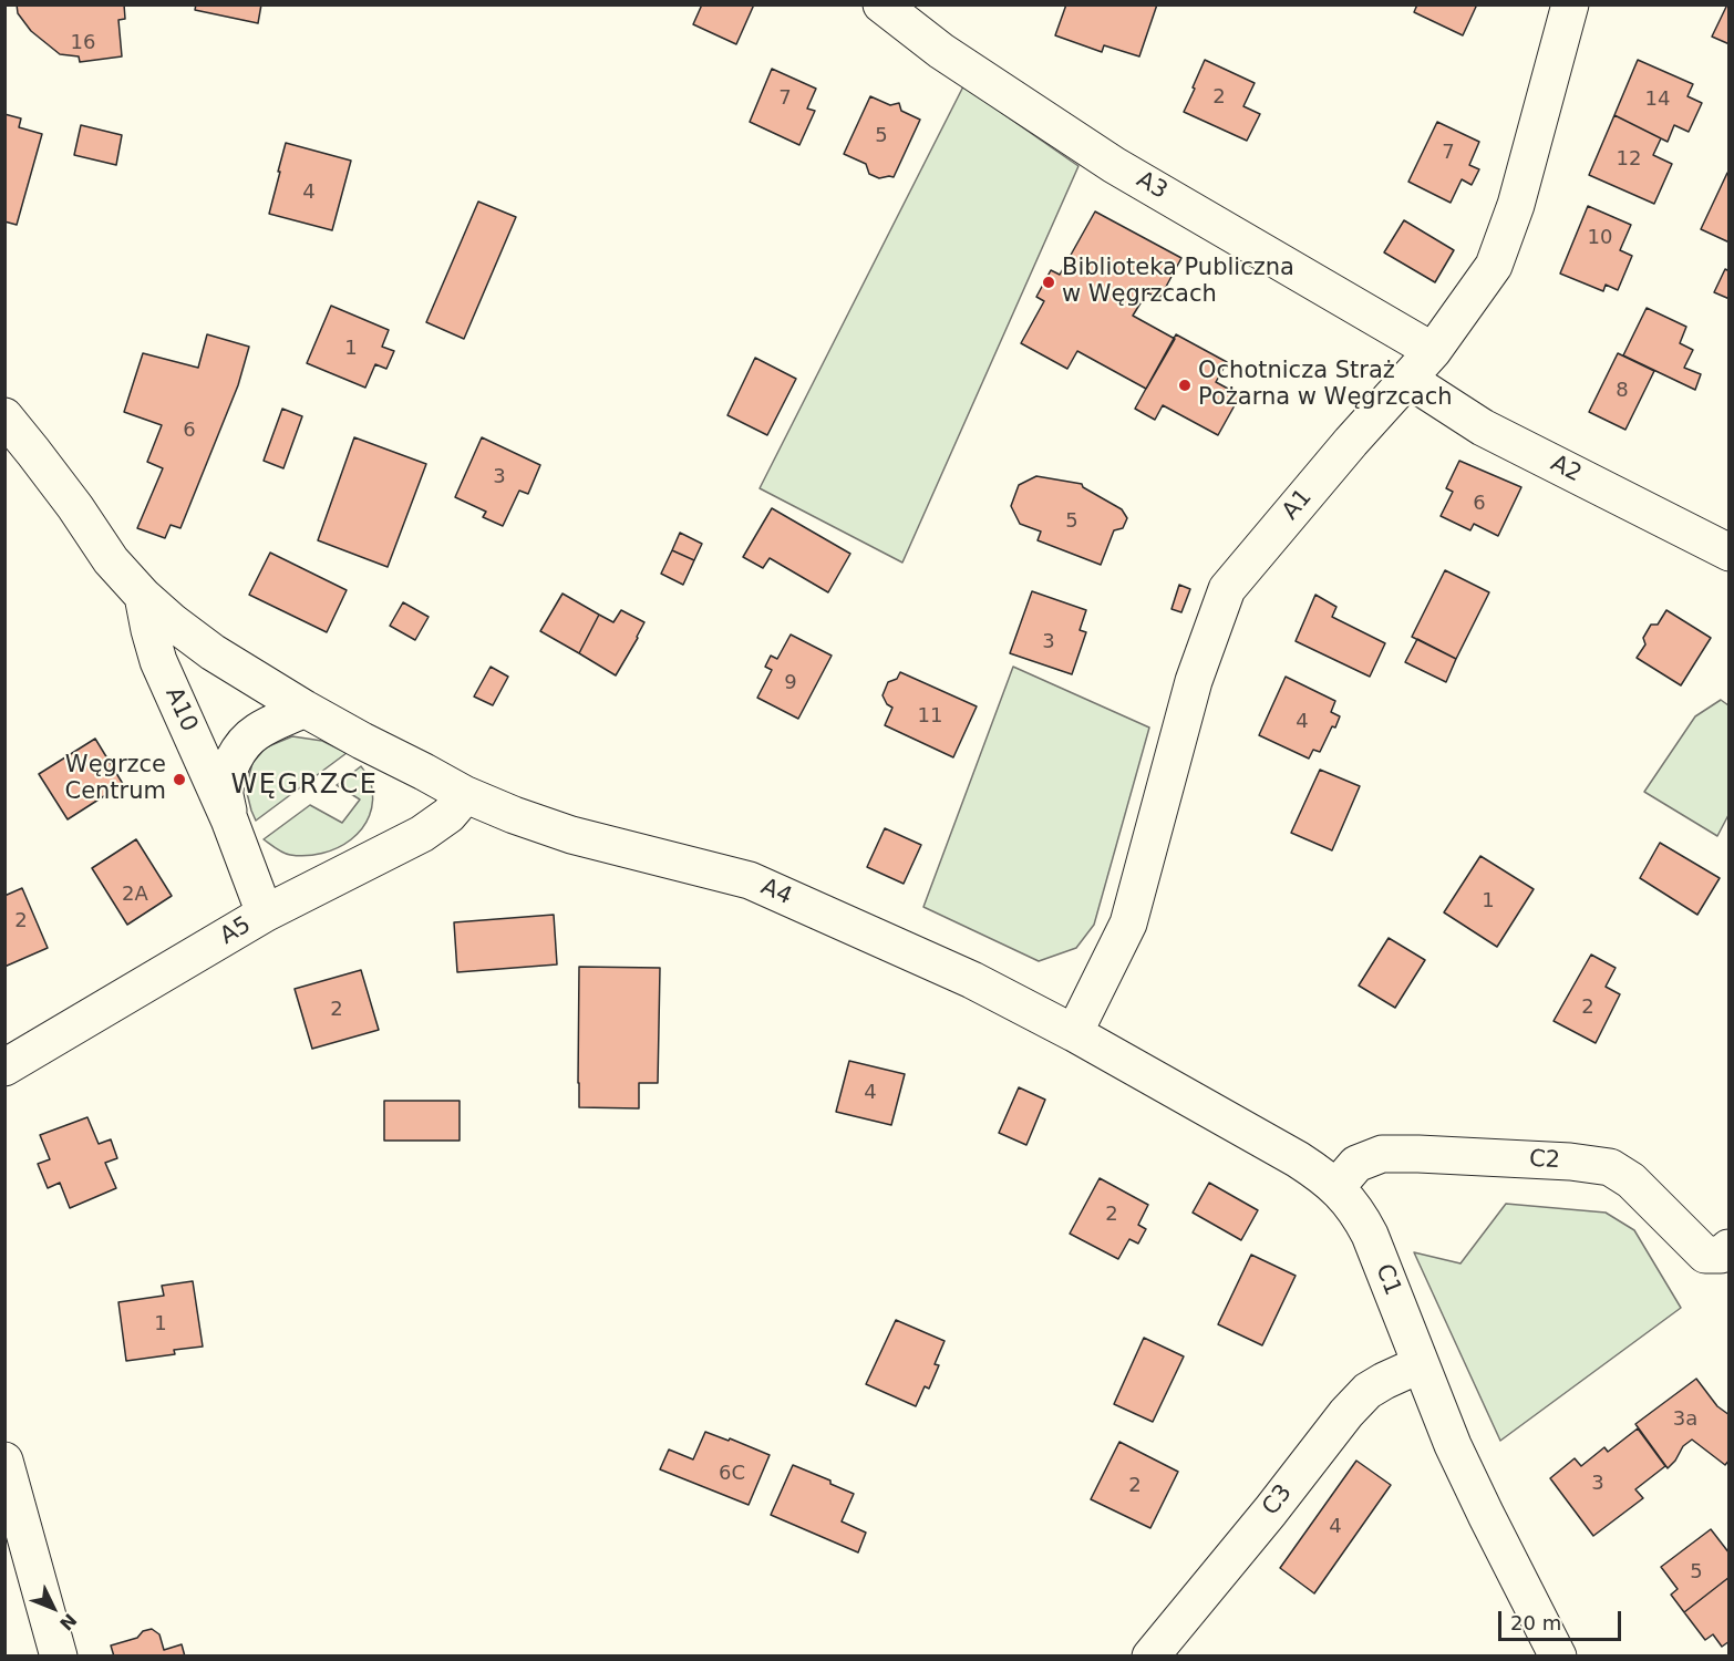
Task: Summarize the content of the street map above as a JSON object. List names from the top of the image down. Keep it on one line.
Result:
{"streets":{"street":["A3","A2","A1","A10","A4","A5","C2","C1","C3"]},"crossings":[["A3","A1"],["A2","A1"],["A1","A4"],["A1","C1"],["A10","A5"],["A4","A5"],["A4","C1"],["C2","C1"],["C1","C3"]],"districts":["WĘGRZCE"],"places":["Biblioteka Publiczna w Węgrzcach","Ochotnicza Straż Pożarna w Węgrzcach","Węgrzce Centrum"],"house_numbers":["16","2","7","14","5","7","12","4","10","1","8","6","3","6","5","3","9","11","4","2A","1","2","2","2","4","2","1","3a","6C","3","2","4","5"],"scale_bar":"20 m","north":"bottom right"}
